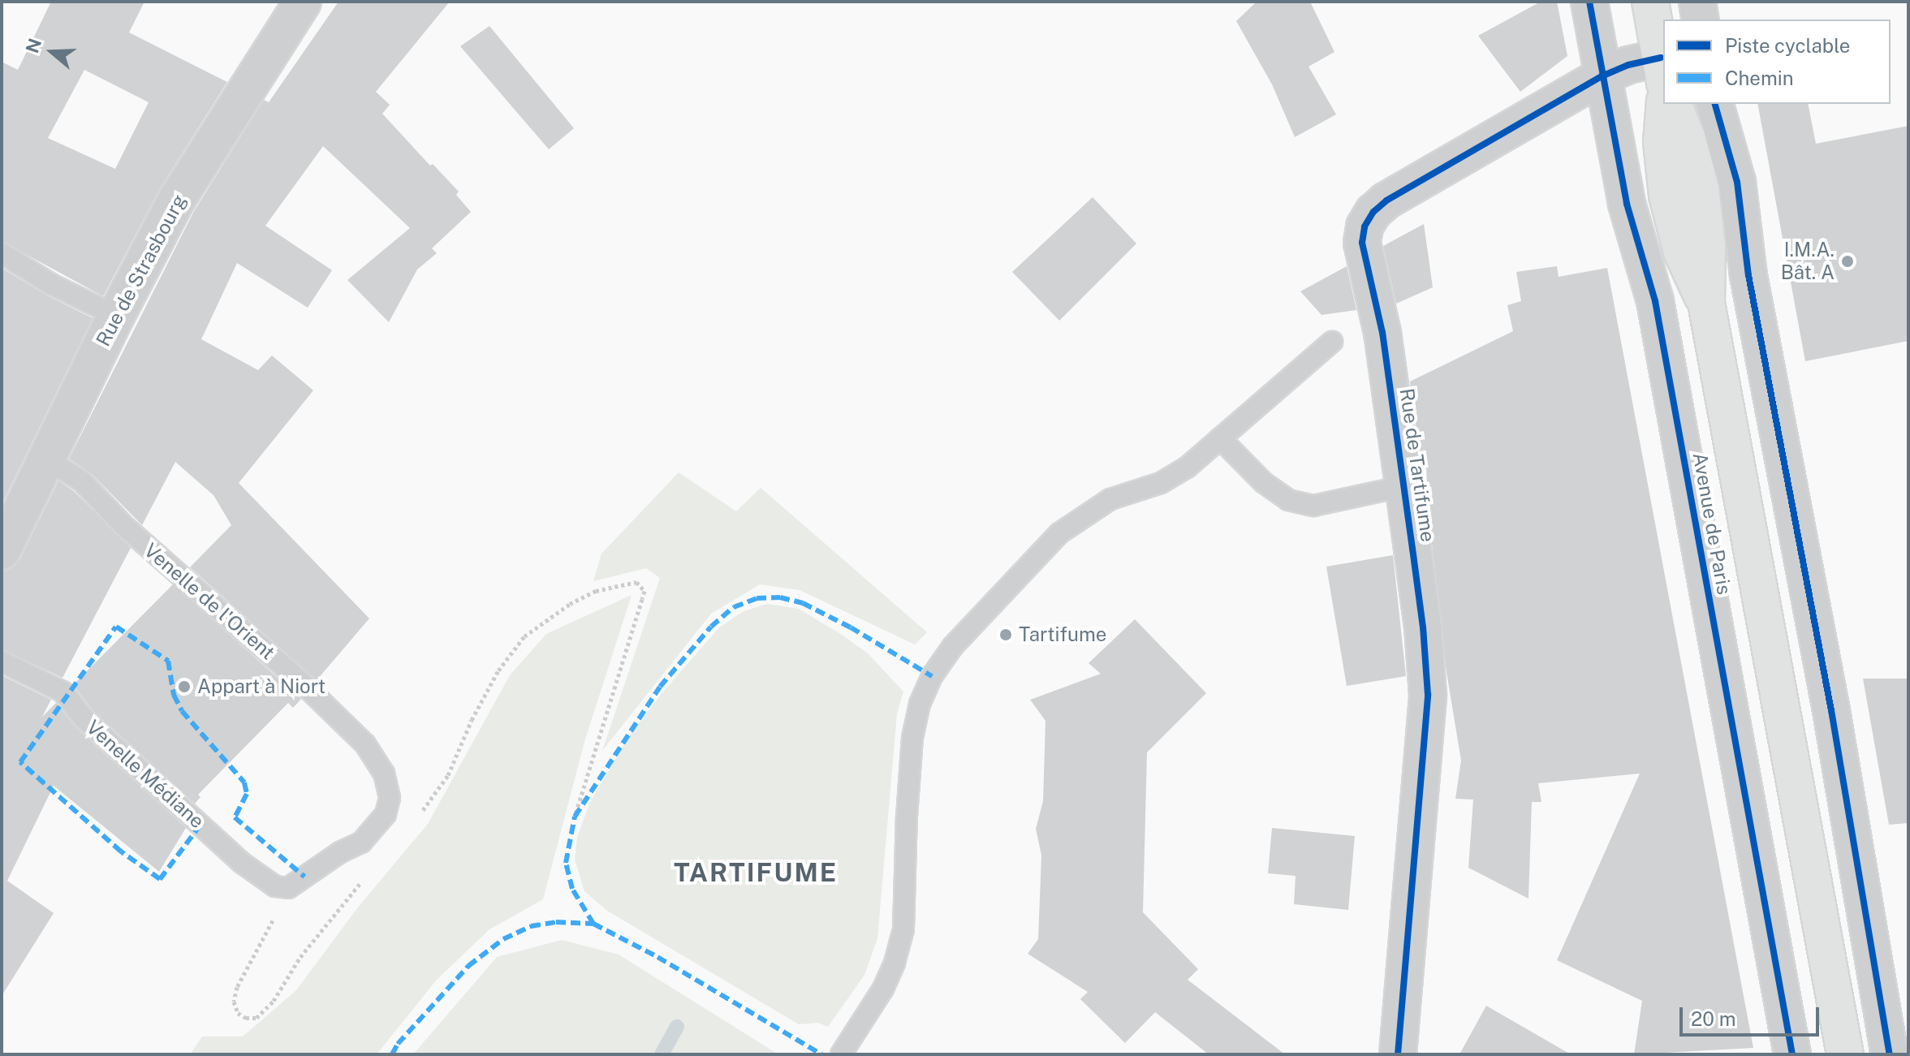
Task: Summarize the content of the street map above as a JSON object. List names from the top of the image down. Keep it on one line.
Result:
{"streets":{"main road":["Avenue de Paris"],"street":["Rue de Strasbourg","Rue de Tartifume"],"lane":["Venelle de l'Orient","Venelle Médiane"]},"crossings":[["Rue de Strasbourg","Venelle de l'Orient"],["Rue de Tartifume","Avenue de Paris"],["Venelle de l'Orient","Venelle Médiane"]],"districts":["TARTIFUME"],"places":["I.M.A. Bât. A","Tartifume","Appart à Niort"],"legend":["Piste cyclable","Chemin"],"scale_bar":"20 m","north":"left"}
